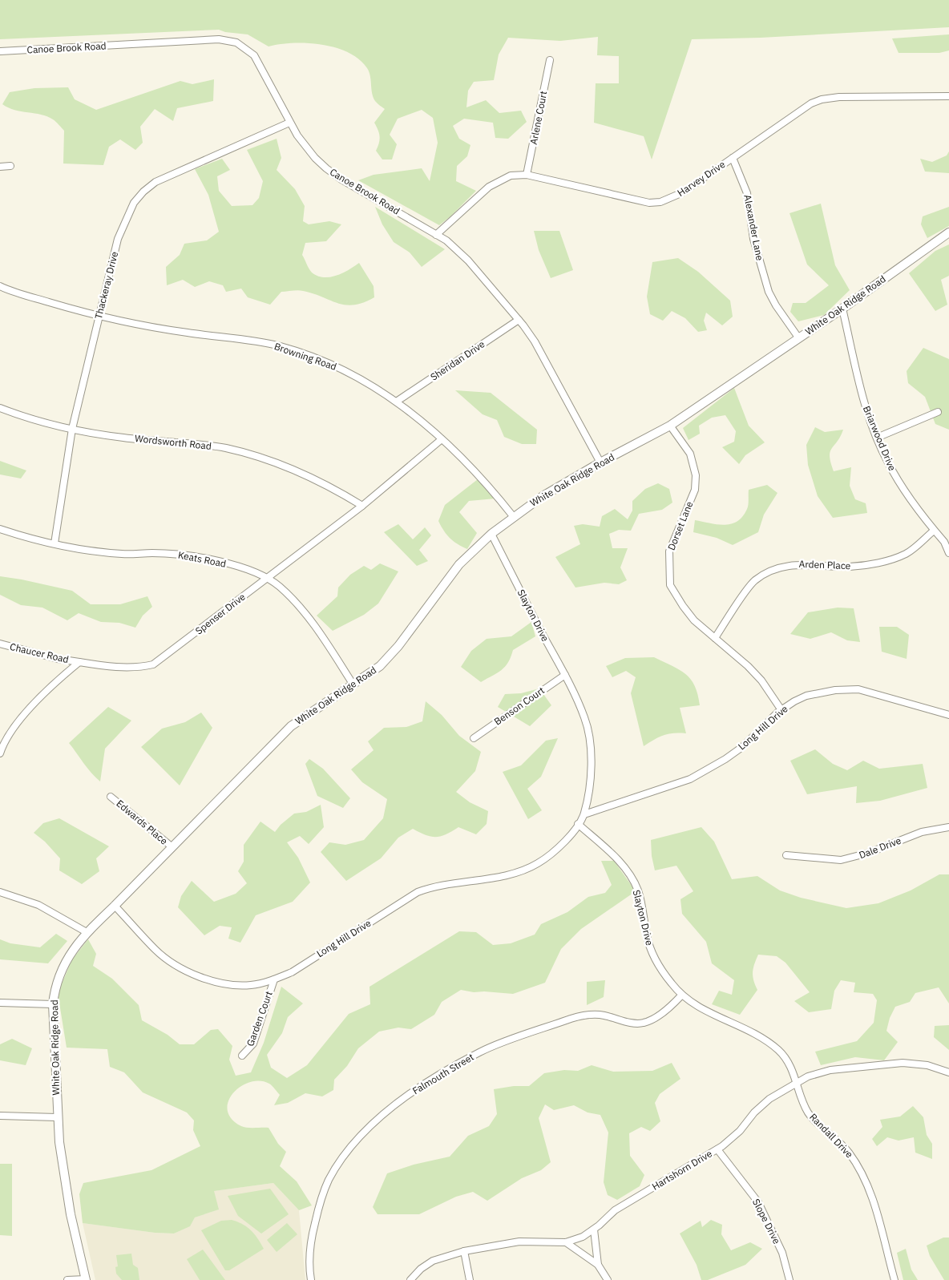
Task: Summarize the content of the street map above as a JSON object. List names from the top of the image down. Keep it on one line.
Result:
{"streets":{"street":["Canoe Brook Road","Arlene Court","Harvey Drive","Alexander Lane","Thackeray Drive","White Oak Ridge Road","Browning Road","Sheridan Drive","Briarwood Drive","Wordsworth Road","Dorset Lane","Keats Road","Arden Place","Spenser Drive","Slayton Drive","Chaucer Road","Benson Court","Long Hill Drive","Edwards Place","Dale Drive","Garden Court","Falmouth Street","Randall Drive","Hartshorn Drive","Slope Drive"]},"crossings":[["Canoe Brook Road","Harvey Drive"],["Canoe Brook Road","Thackeray Drive"],["Canoe Brook Road","White Oak Ridge Road"],["Canoe Brook Road","Sheridan Drive"],["Arlene Court","Harvey Drive"],["Harvey Drive","Alexander Lane"],["Alexander Lane","White Oak Ridge Road"],["Thackeray Drive","Browning Road"],["Thackeray Drive","Wordsworth Road"],["Thackeray Drive","Keats Road"],["White Oak Ridge Road","Browning Road"],["White Oak Ridge Road","Briarwood Drive"],["White Oak Ridge Road","Dorset Lane"],["White Oak Ridge Road","Keats Road"],["White Oak Ridge Road","Slayton Drive"],["White Oak Ridge Road","Long Hill Drive"],["White Oak Ridge Road","Edwards Place"],["Browning Road","Sheridan Drive"],["Browning Road","Spenser Drive"],["Briarwood Drive","Arden Place"],["Wordsworth Road","Spenser Drive"],["Dorset Lane","Arden Place"],["Dorset Lane","Long Hill Drive"],["Keats Road","Spenser Drive"],["Spenser Drive","Chaucer Road"],["Slayton Drive","Benson Court"],["Slayton Drive","Long Hill Drive"],["Slayton Drive","Falmouth Street"],["Slayton Drive","Randall Drive"],["Slayton Drive","Hartshorn Drive"],["Long Hill Drive","Garden Court"],["Randall Drive","Hartshorn Drive"],["Hartshorn Drive","Slope Drive"]]}
